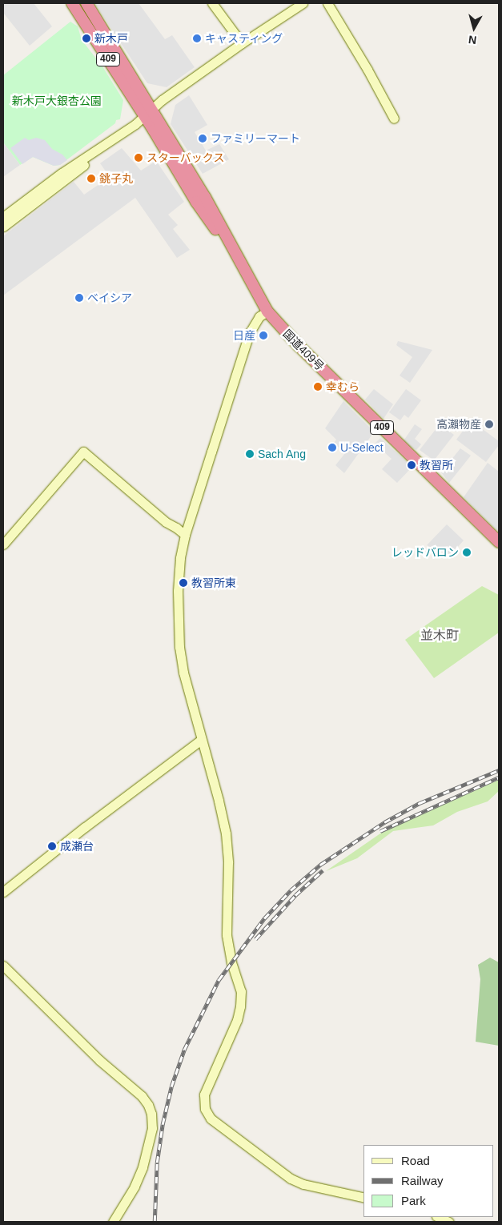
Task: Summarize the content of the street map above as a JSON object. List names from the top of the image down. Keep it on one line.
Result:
{"streets":{"highway":["409","国道409号"]},"districts":["並木町"],"parks":["新木戸大銀杏公園"],"places":["新木戸","キャスティング","ファミリーマート","スターバックス","銚子丸","ベイシア","日産","幸むら","高瀨物産","U-Select","Sach Ang","教習所","レッドバロン","教習所東","成瀬台"],"legend":["Road","Railway","Park"],"north":"bottom"}
